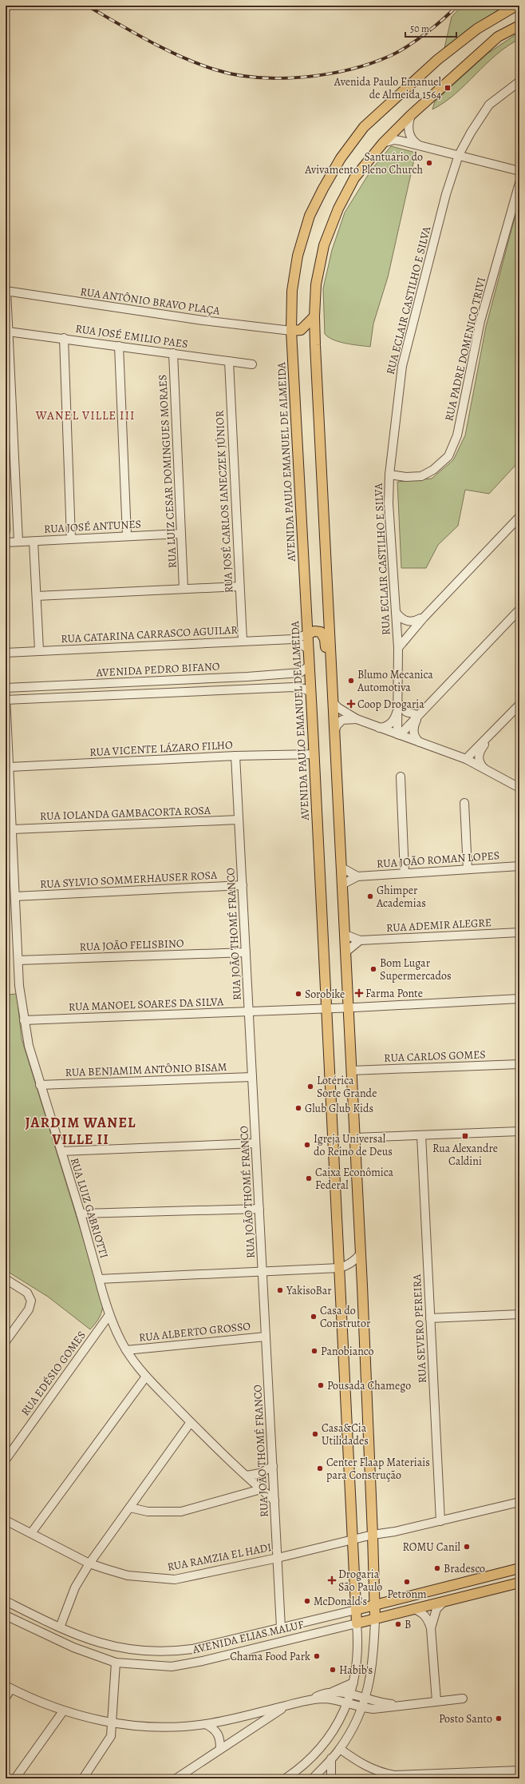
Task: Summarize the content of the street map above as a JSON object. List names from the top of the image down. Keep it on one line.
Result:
{"streets":{"main road":["AVENIDA PAULO EMANUEL DE ALMEIDA","AVENIDA ELIAS MALUF"],"street":["RUA ECLAIR CASTILHO E SILVA","RUA ANTÔNIO BRAVO PLAÇA","RUA JOSÉ EMILIO PAES","RUA PADRE DOMENICO TRIVI","RUA LUIZ CESAR DOMINGUES MORAES","RUA JOSÉ CARLOS IANECZEK JÚNIOR","RUA JOSÉ ANTUNES","RUA CATARINA CARRASCO AGUILAR","AVENIDA PEDRO BIFANO","RUA VICENTE LÁZARO FILHO","RUA IOLANDA GAMBACORTA ROSA","RUA JOÃO ROMAN LOPES","RUA SYLVIO SOMMERHAUSER ROSA","RUA ADEMIR ALEGRE","RUA JOÃO THOMÉ FRANCO","RUA JOÃO FELISBINO","RUA MANOEL SOARES DA SILVA","RUA CARLOS GOMES","RUA BENJAMIM ANTÔNIO BISAM","RUA LUIZ GABRIOTTI","RUA SEVERO PEREIRA","RUA ALBERTO GROSSO","RUA EDÉSIO GOMES","RUA RAMZIA EL HADI"]},"crossings":[["RUA ECLAIR CASTILHO E SILVA","RUA PADRE DOMENICO TRIVI"],["RUA ANTÔNIO BRAVO PLAÇA","AVENIDA PAULO EMANUEL DE ALMEIDA"],["RUA JOSÉ EMILIO PAES","RUA LUIZ CESAR DOMINGUES MORAES"],["RUA JOSÉ EMILIO PAES","RUA JOSÉ CARLOS IANECZEK JÚNIOR"],["AVENIDA PAULO EMANUEL DE ALMEIDA","RUA CATARINA CARRASCO AGUILAR"],["AVENIDA PAULO EMANUEL DE ALMEIDA","AVENIDA PEDRO BIFANO"],["AVENIDA PAULO EMANUEL DE ALMEIDA","RUA VICENTE LÁZARO FILHO"],["AVENIDA PAULO EMANUEL DE ALMEIDA","RUA MANOEL SOARES DA SILVA"],["AVENIDA PAULO EMANUEL DE ALMEIDA","RUA RAMZIA EL HADI"],["AVENIDA PAULO EMANUEL DE ALMEIDA","AVENIDA ELIAS MALUF"],["RUA LUIZ CESAR DOMINGUES MORAES","RUA JOSÉ ANTUNES"],["RUA JOSÉ CARLOS IANECZEK JÚNIOR","RUA CATARINA CARRASCO AGUILAR"],["AVENIDA PEDRO BIFANO","RUA LUIZ GABRIOTTI"],["RUA VICENTE LÁZARO FILHO","RUA JOÃO THOMÉ FRANCO"],["RUA VICENTE LÁZARO FILHO","RUA LUIZ GABRIOTTI"],["RUA IOLANDA GAMBACORTA ROSA","RUA JOÃO THOMÉ FRANCO"],["RUA IOLANDA GAMBACORTA ROSA","RUA LUIZ GABRIOTTI"],["RUA SYLVIO SOMMERHAUSER ROSA","RUA JOÃO THOMÉ FRANCO"],["RUA SYLVIO SOMMERHAUSER ROSA","RUA LUIZ GABRIOTTI"],["RUA JOÃO THOMÉ FRANCO","RUA JOÃO FELISBINO"],["RUA JOÃO THOMÉ FRANCO","RUA MANOEL SOARES DA SILVA"],["RUA JOÃO THOMÉ FRANCO","RUA BENJAMIM ANTÔNIO BISAM"],["RUA JOÃO THOMÉ FRANCO","RUA LUIZ GABRIOTTI"],["RUA JOÃO THOMÉ FRANCO","RUA ALBERTO GROSSO"],["RUA JOÃO THOMÉ FRANCO","RUA RAMZIA EL HADI"],["RUA JOÃO THOMÉ FRANCO","AVENIDA ELIAS MALUF"],["RUA JOÃO FELISBINO","RUA LUIZ GABRIOTTI"],["RUA MANOEL SOARES DA SILVA","RUA LUIZ GABRIOTTI"],["RUA BENJAMIM ANTÔNIO BISAM","RUA LUIZ GABRIOTTI"],["RUA LUIZ GABRIOTTI","RUA ALBERTO GROSSO"],["RUA LUIZ GABRIOTTI","RUA EDÉSIO GOMES"]],"districts":["WANEL VILLE III","JARDIM WANEL VILLE II"],"places":{"transit":["Avenida Paulo Emanuel de Almeida 1564","Rua Alexandre Caldini"],"other":["Santuário do Avivamento Pleno Church","Blumo Mecanica Automotiva","Ghimper Academias","Bom Lugar Supermercados","Sorobike","Lotérica Sorte Grande","Glub Glub Kids","Igreja Universal do Reino de Deus","Caixa Econômica Federal","YakisoBar","Casa do Construtor","Panobianco","Pousada Chamego","Casa&Cia Utilidades","Center Flaap Materiais para Construção","ROMU Canil","Bradesco","Petronm","McDonald's","B","Chama Food Park","Habib's","Posto Santo"],"health":["Coop Drogaria","Farma Ponte","Drogaria São Paulo"]},"scale_bar":"50 m"}
